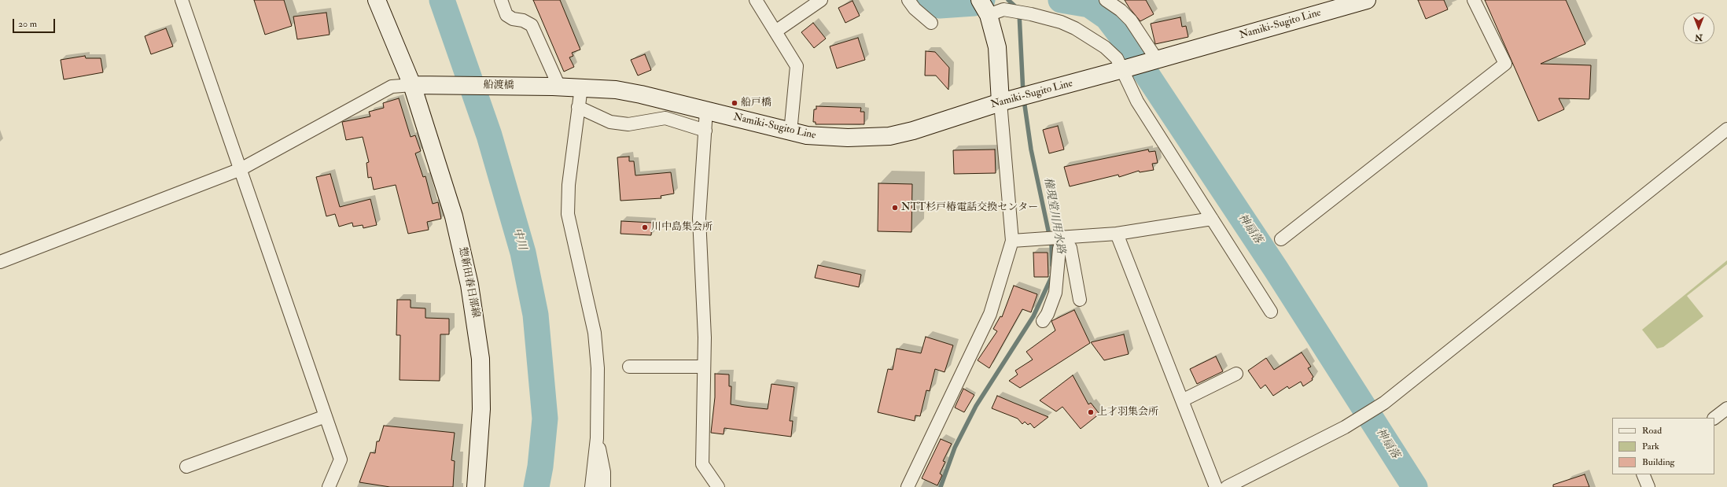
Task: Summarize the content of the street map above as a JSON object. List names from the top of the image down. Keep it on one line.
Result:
{"streets":{"main road":["Namiki-Sugito Line","船渡橋","惣新田春日部線"]},"crossings":[["Namiki-Sugito Line","船渡橋"],["船渡橋","惣新田春日部線"]],"water":["権現堂川用水路","神扇落","中川"],"places":["船戸橋","NTT杉戸椿電話交換センター","川中島集会所","上才羽集会所"],"legend":["Road","Park","Building"],"scale_bar":"20 m","north":"bottom"}
